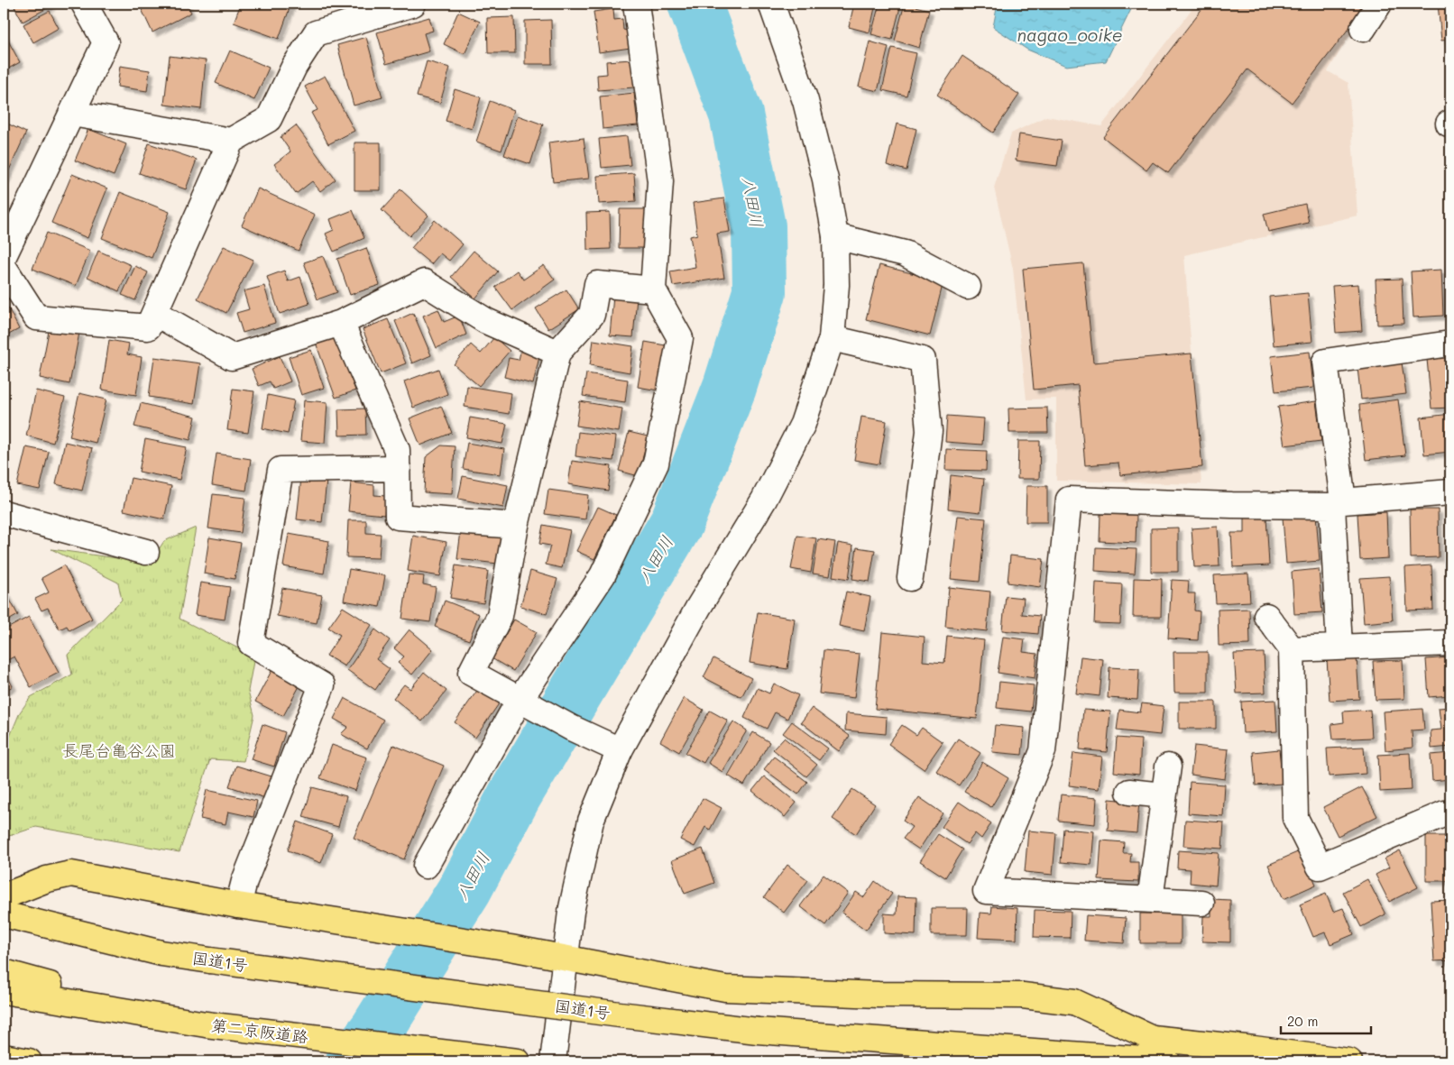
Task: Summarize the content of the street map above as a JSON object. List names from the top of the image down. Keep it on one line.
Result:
{"streets":{"highway":["国道1号","第二京阪道路"]},"water":["nagao_ooike","八田川"],"parks":["長尾台亀谷公園"],"scale_bar":"20 m"}
